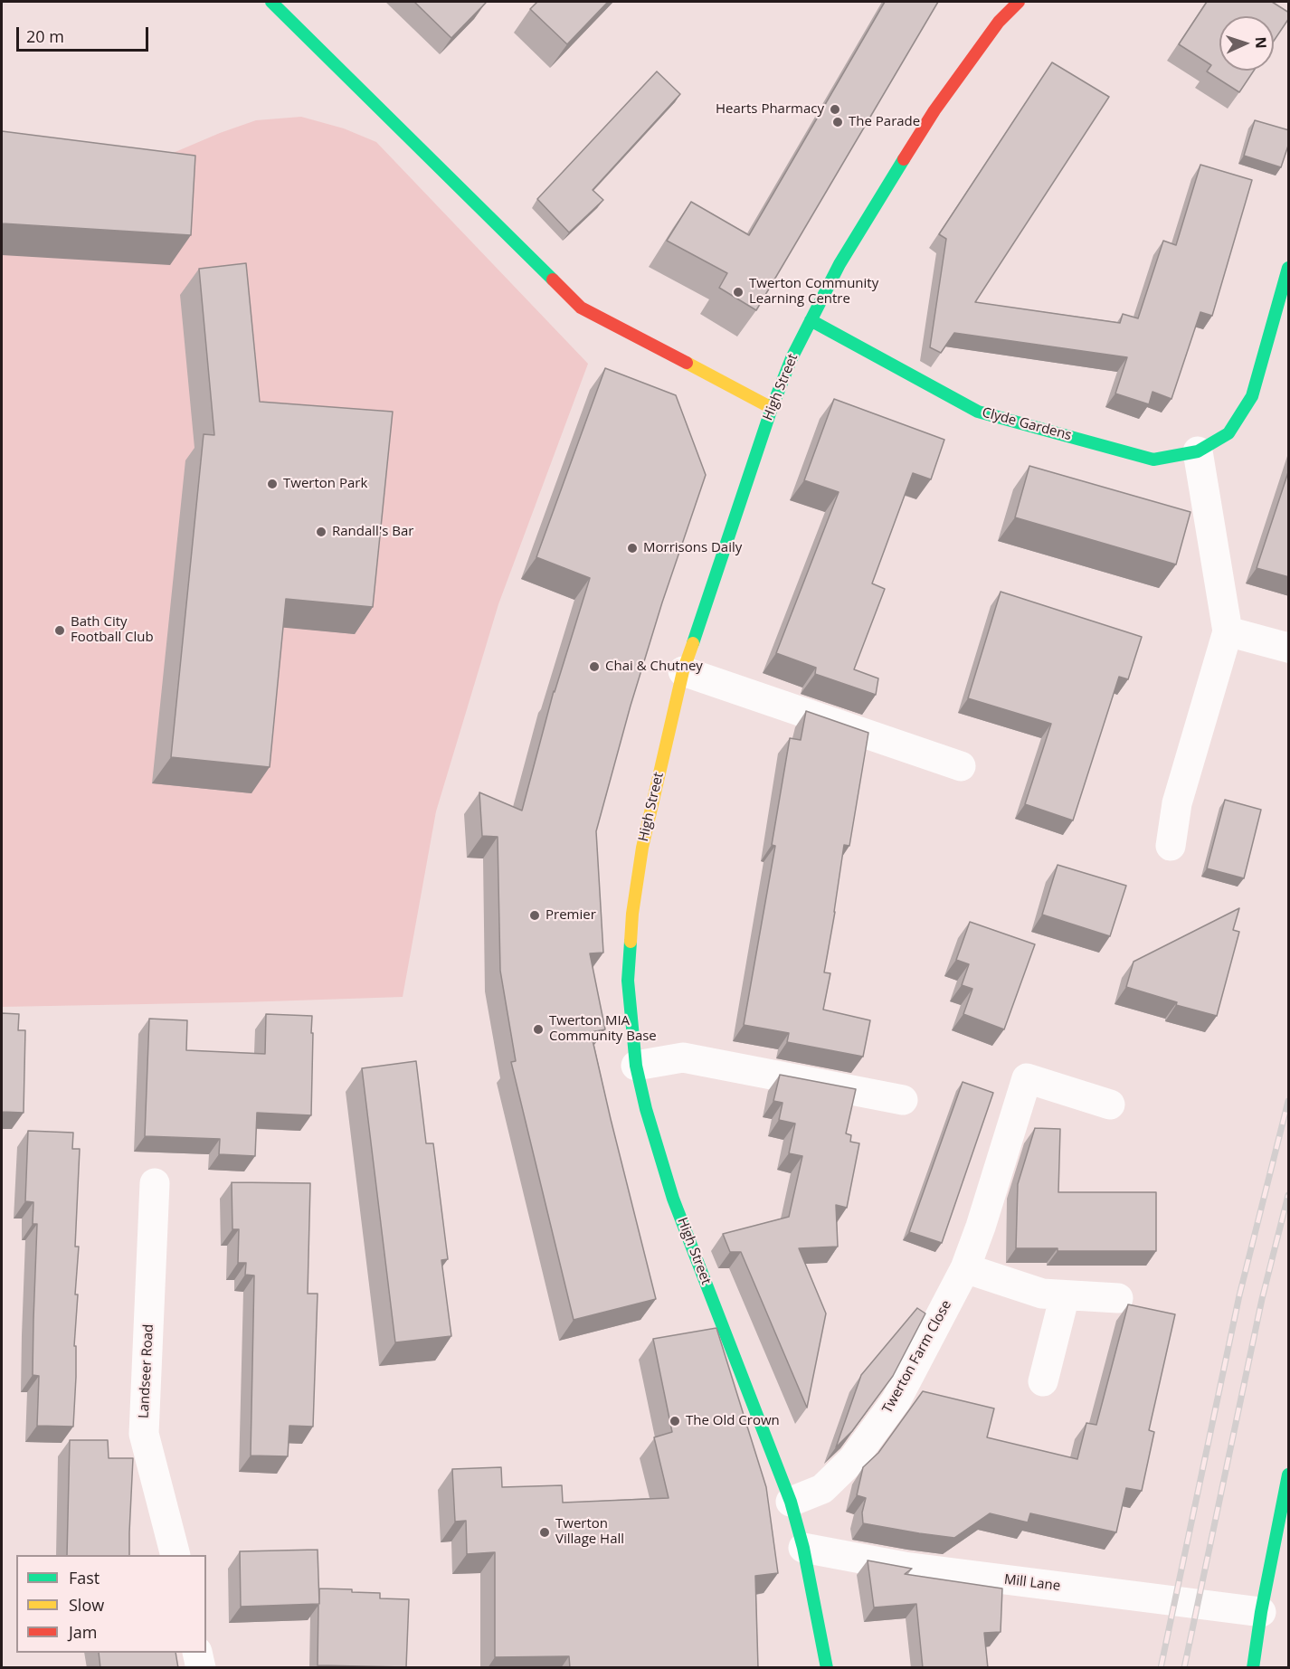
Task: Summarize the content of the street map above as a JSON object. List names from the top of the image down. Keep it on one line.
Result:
{"streets":{"main road":["High Street","Clyde Gardens"],"street":["Twerton Farm Close","Landseer Road","Mill Lane"]},"crossings":[["High Street","Clyde Gardens"],["High Street","Twerton Farm Close"],["High Street","Mill Lane"]],"places":["Hearts Pharmacy","The Parade","Twerton Community Learning Centre","Twerton Park","Randall's Bar","Morrisons Daily","Bath City Football Club","Chai & Chutney","Premier","Twerton MIA Community Base","The Old Crown","Twerton Village Hall"],"legend":["Fast","Slow","Jam"],"scale_bar":"20 m","north":"right"}
